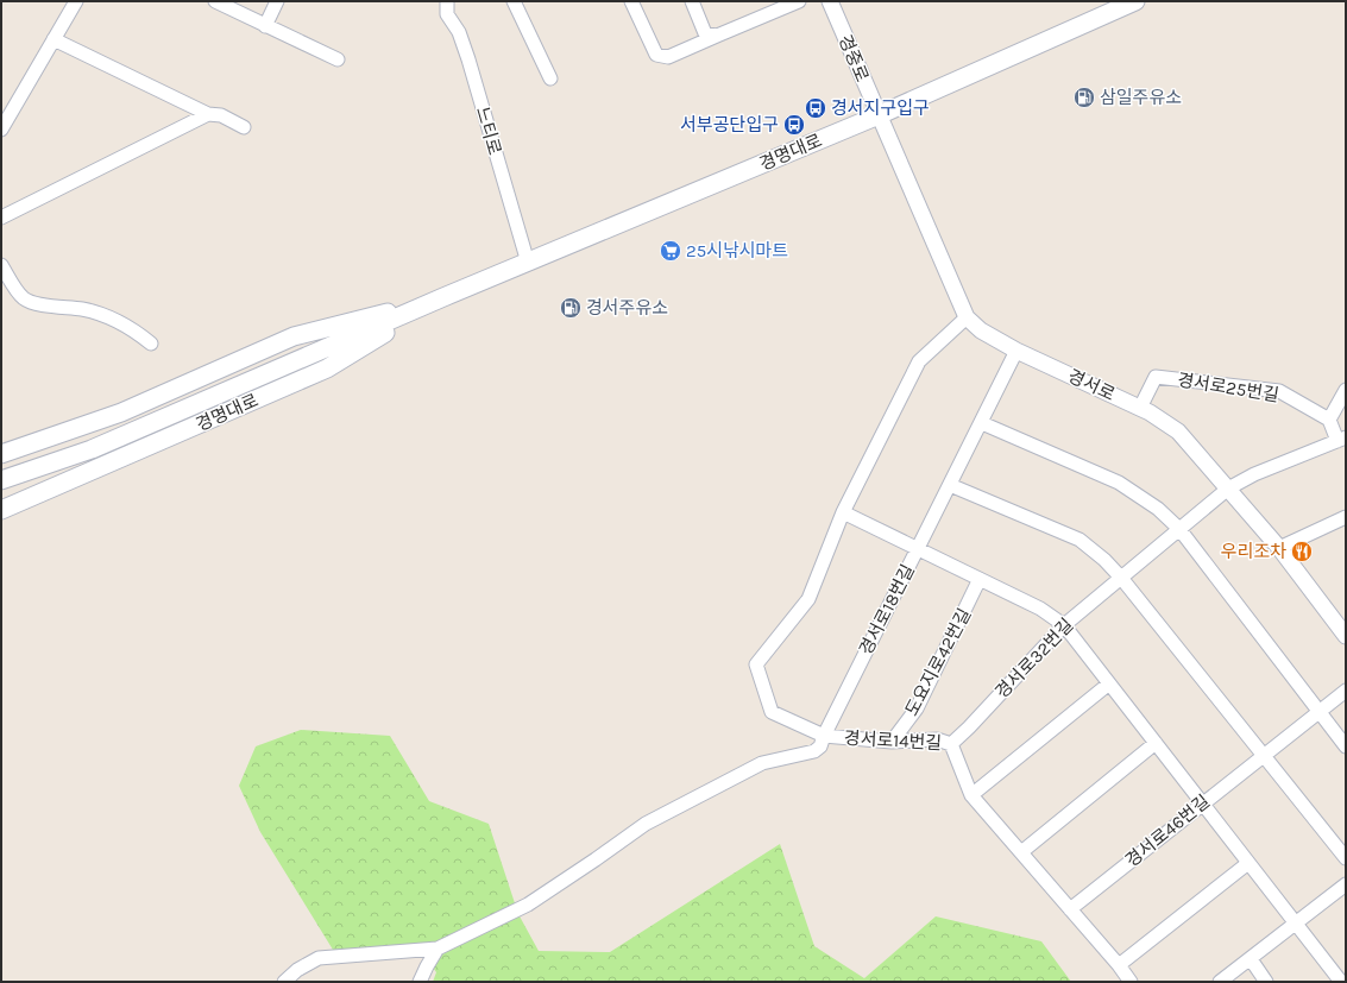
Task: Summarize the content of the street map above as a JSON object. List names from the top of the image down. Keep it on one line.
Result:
{"streets":{"main road":["경명대로"],"street":["경중로","느티로","경서로","경서로25번길","경서로18번길","경서로32번길","도요지로42번길","경서로14번길","경서로46번길"]},"crossings":[["경중로","경명대로"],["경중로","경서로"],["느티로","경명대로"],["경명대로","경서로"],["경서로","경서로25번길"],["경서로","경서로18번길"],["경서로","경서로32번길"],["경서로","경서로14번길"],["경서로18번길","경서로14번길"],["경서로32번길","경서로14번길"],["도요지로42번길","경서로14번길"],["경서로14번길","경서로46번길"]],"places":{"fuel station":["삼일주유소","경서주유소"],"bus stop":["경서지구입구","서부공단입구"],"supermarket":["25시낚시마트"],"restaurant":["우리조차"]}}
